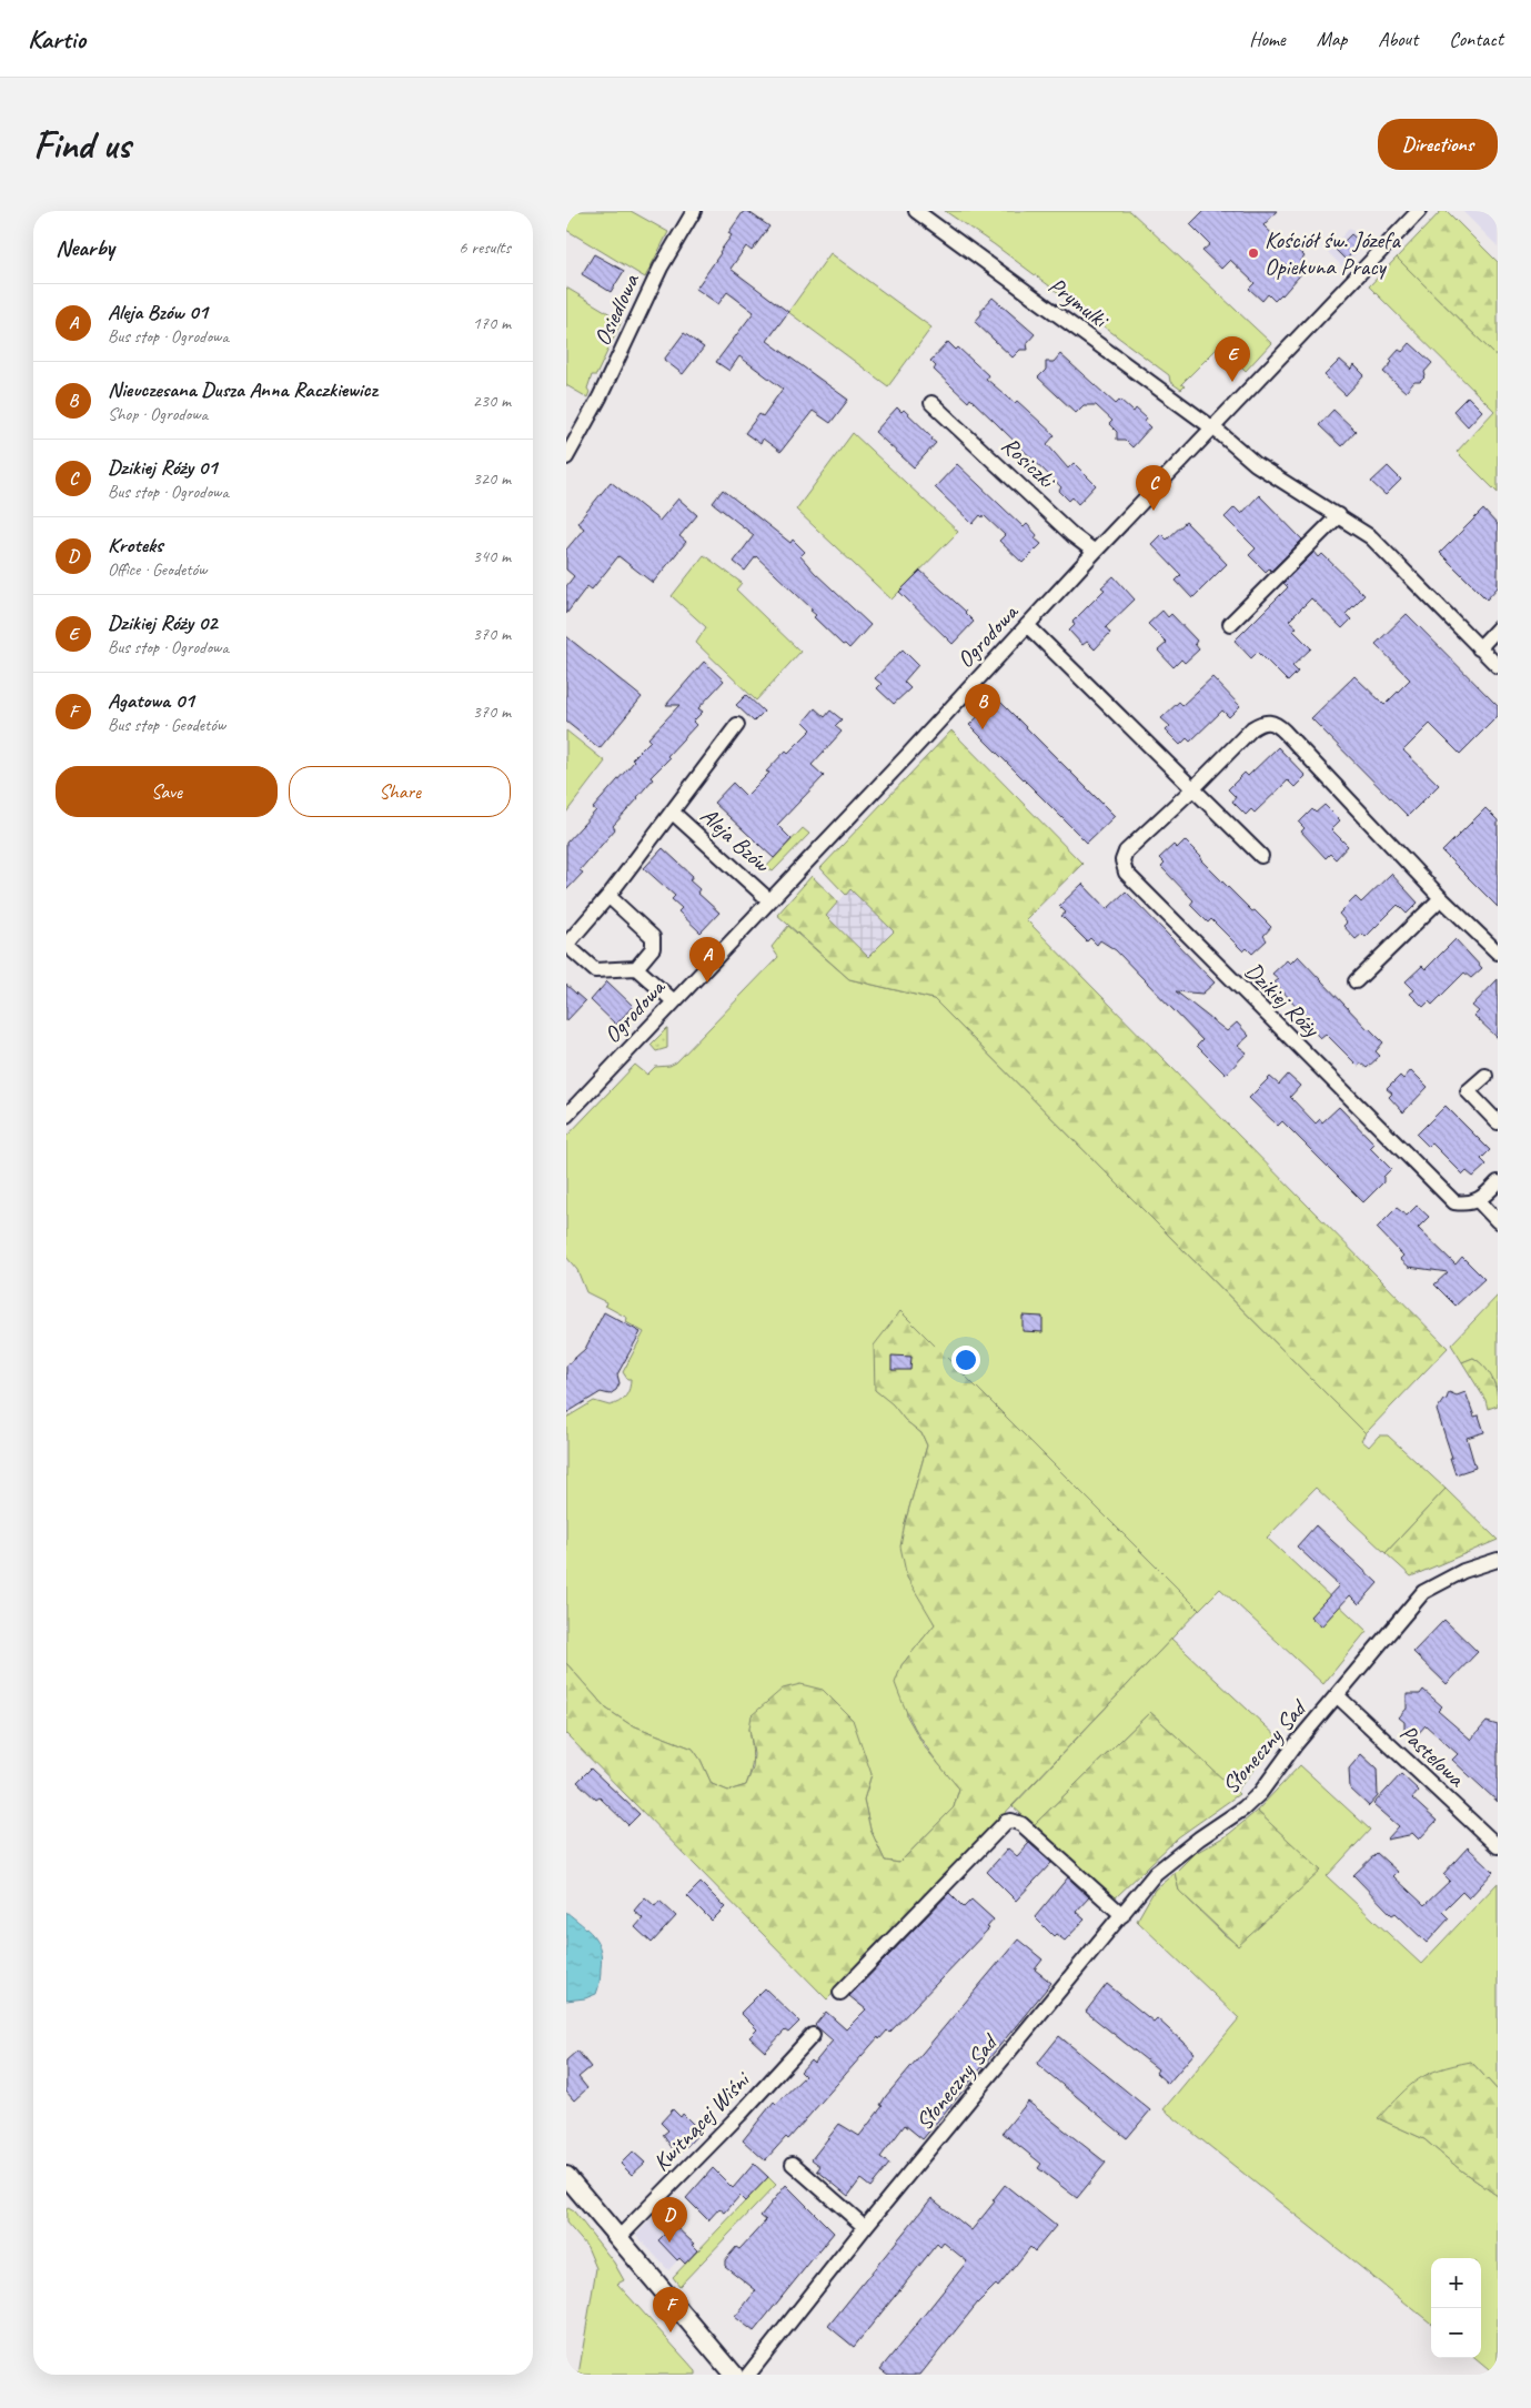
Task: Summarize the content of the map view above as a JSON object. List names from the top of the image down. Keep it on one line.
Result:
{"streets":{"street":["Prymulki","Osiedlowa","Rosiczki","Ogrodowa","Aleja Bzów","Dzikiej Róży","Słoneczny Sad","Pastelowa","Kwitnącej Wiśni"]},"crossings":[["Prymulki","Ogrodowa"],["Rosiczki","Ogrodowa"],["Ogrodowa","Aleja Bzów"],["Słoneczny Sad","Pastelowa"]],"places":["Kościół św. Józefa Opiekuna Pracy"],"page":{"header":"Kartio","nav":["Home","Map","About","Contact"],"buttons":["Directions",["Save","Share"]],"title":"Find us","heading":["Nearby","6 results"],"list":[{"mark":"A","name":"Aleja Bzów 01","note":"Bus stop · Ogrodowa","value":"170 m"},{"mark":"B","name":"Nieuczesana Dusza Anna Raczkiewicz","note":"Shop · Ogrodowa","value":"230 m"},{"mark":"C","name":"Dzikiej Róży 01","note":"Bus stop · Ogrodowa","value":"320 m"},{"mark":"D","name":"Kroteks","note":"Office · Geodetów","value":"340 m"},{"mark":"E","name":"Dzikiej Róży 02","note":"Bus stop · Ogrodowa","value":"370 m"},{"mark":"F","name":"Agatowa 01","note":"Bus stop · Geodetów","value":"370 m"}],"pins":["E","C","B","A","D","F"],"map_buttons":["+","−"]}}
